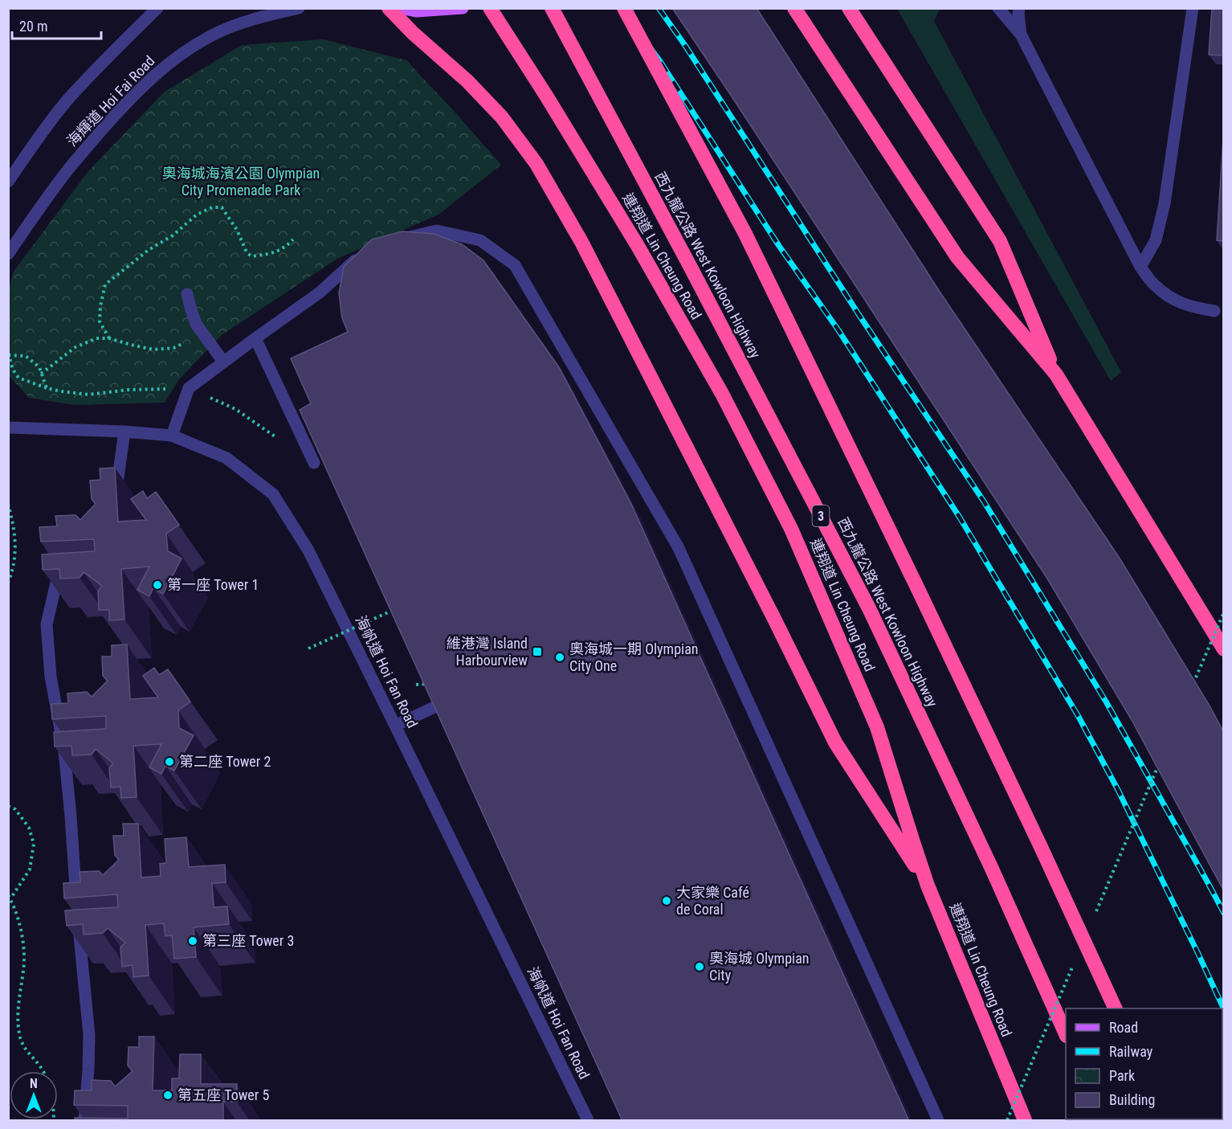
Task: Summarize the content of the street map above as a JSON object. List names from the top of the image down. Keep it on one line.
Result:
{"streets":{"highway":["連翔道 Lin Cheung Road","西九龍公路 West Kowloon Highway","3"],"street":["海輝道 Hoi Fai Road","海帆道 Hoi Fan Road"]},"parks":["奧海城海濱公園 Olympian City Promenade Park"],"places":{"other":["第一座 Tower 1","奧海城一期 Olympian City One","第二座 Tower 2","大家樂 Café de Coral","第三座 Tower 3","奧海城 Olympian City","第五座 Tower 5"],"transit":["維港灣 Island Harbourview"]},"legend":["Road","Railway","Park","Building"],"scale_bar":"20 m","north":"top"}
